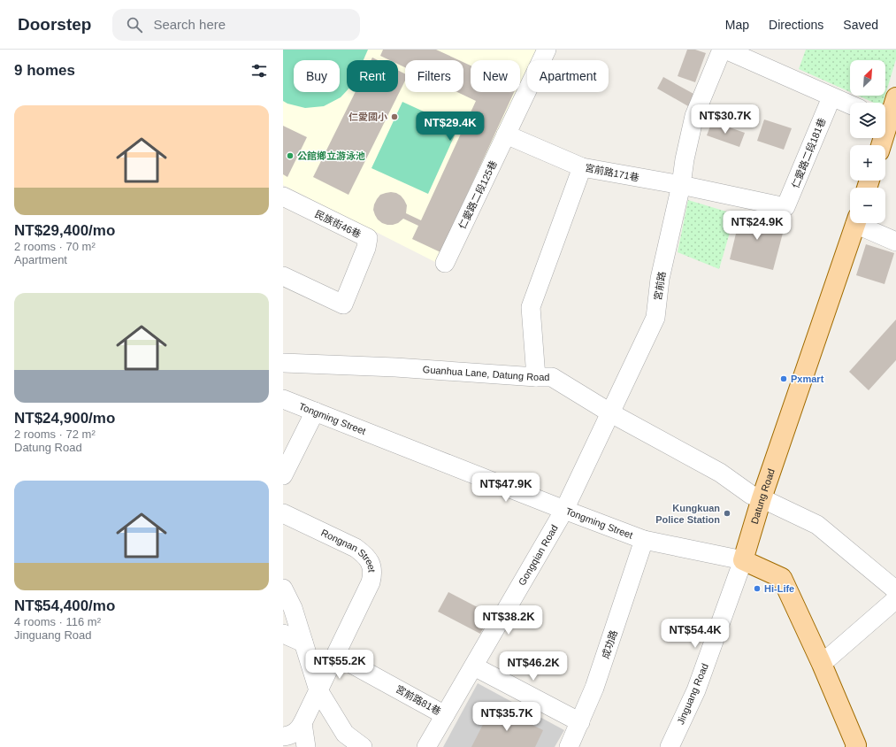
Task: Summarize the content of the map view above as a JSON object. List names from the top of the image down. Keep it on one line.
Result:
{"streets":{"main road":["Datung Road"],"street":["仁愛路二段181巷","宮前路171巷","仁愛路二段125巷","民族街46巷","宮前路","Guanhua Lane, Datung Road","Tongming Street","Rongnan Street","Gongqian Road","成功路","Jinguang Road","宮前路81巷"]},"crossings":[["仁愛路二段181巷","宮前路171巷"],["仁愛路二段181巷","宮前路"],["宮前路171巷","仁愛路二段125巷"],["宮前路171巷","宮前路"],["宮前路","Guanhua Lane, Datung Road"],["宮前路","Tongming Street"],["宮前路","Gongqian Road"],["Guanhua Lane, Datung Road","Datung Road"],["Tongming Street","Datung Road"],["Tongming Street","Gongqian Road"],["Tongming Street","成功路"],["Tongming Street","Jinguang Road"],["Datung Road","Jinguang Road"],["Rongnan Street","宮前路81巷"],["Gongqian Road","宮前路81巷"]],"places":["仁愛國小","公館鄉立游泳池","Pxmart","Kungkuan Police Station","Hi-Life"],"north":"top right","page":{"header":"Doorstep","search":"Search here","nav":["Map","Directions","Saved"],"heading":"9 homes","map_buttons":["+","−"],"chip":["Buy","Rent","Filters","New","Apartment"],"list":[{"name":"NT$29,400/mo","note":"2 rooms · 70 m² · Apartment"},{"name":"NT$24,900/mo","note":"2 rooms · 72 m² · Datung Road"},{"name":"NT$54,400/mo","note":"4 rooms · 116 m² · Jinguang Road"}],"price":["NT$30.7K","NT$29.4K","NT$24.9K","NT$47.9K","NT$38.2K","NT$54.4K","NT$55.2K","NT$46.2K","NT$35.7K"]}}
